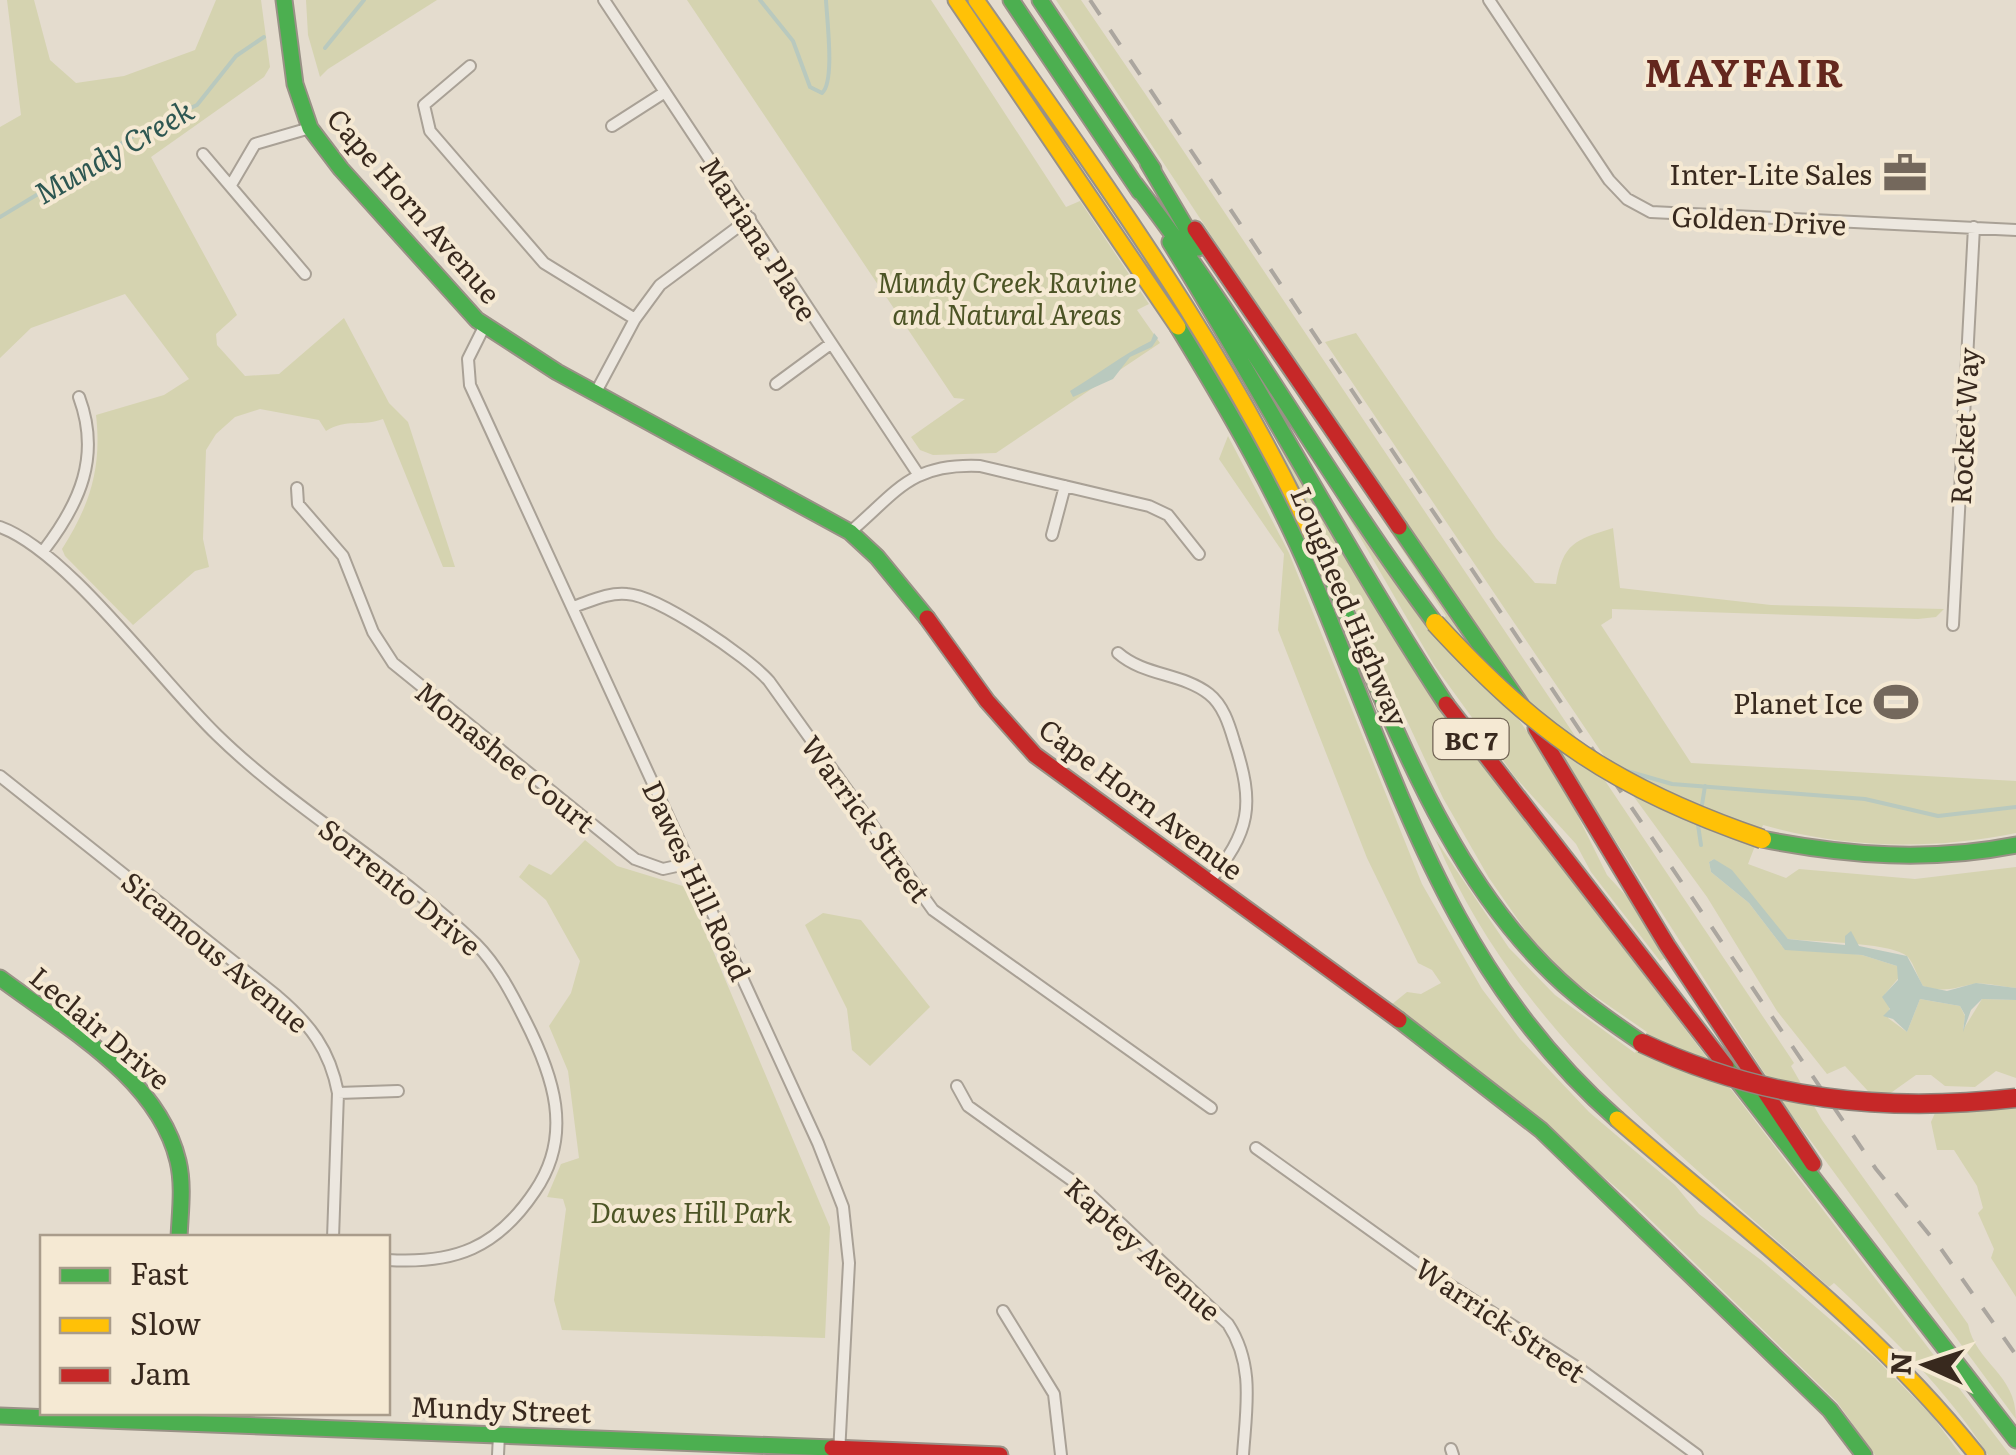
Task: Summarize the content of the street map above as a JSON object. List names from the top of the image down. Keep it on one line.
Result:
{"streets":{"main road":["Cape Horn Avenue","Lougheed Highway","BC 7","Leclair Drive","Mundy Street"],"street":["Golden Drive","Mariana Place","Rocket Way","Monashee Court","Warrick Street","Dawes Hill Road","Sorrento Drive","Sicamous Avenue","Kaptey Avenue"]},"crossings":[["Cape Horn Avenue","Dawes Hill Road"],["Golden Drive","Rocket Way"],["Monashee Court","Dawes Hill Road"],["Warrick Street","Dawes Hill Road"],["Dawes Hill Road","Mundy Street"]],"districts":["MAYFAIR"],"water":["Mundy Creek"],"parks":["Mundy Creek Ravine and Natural Areas","Dawes Hill Park"],"places":{"office":["Inter-Lite Sales"],"sports":["Planet Ice"]},"legend":["Fast","Slow","Jam"],"north":"left"}
